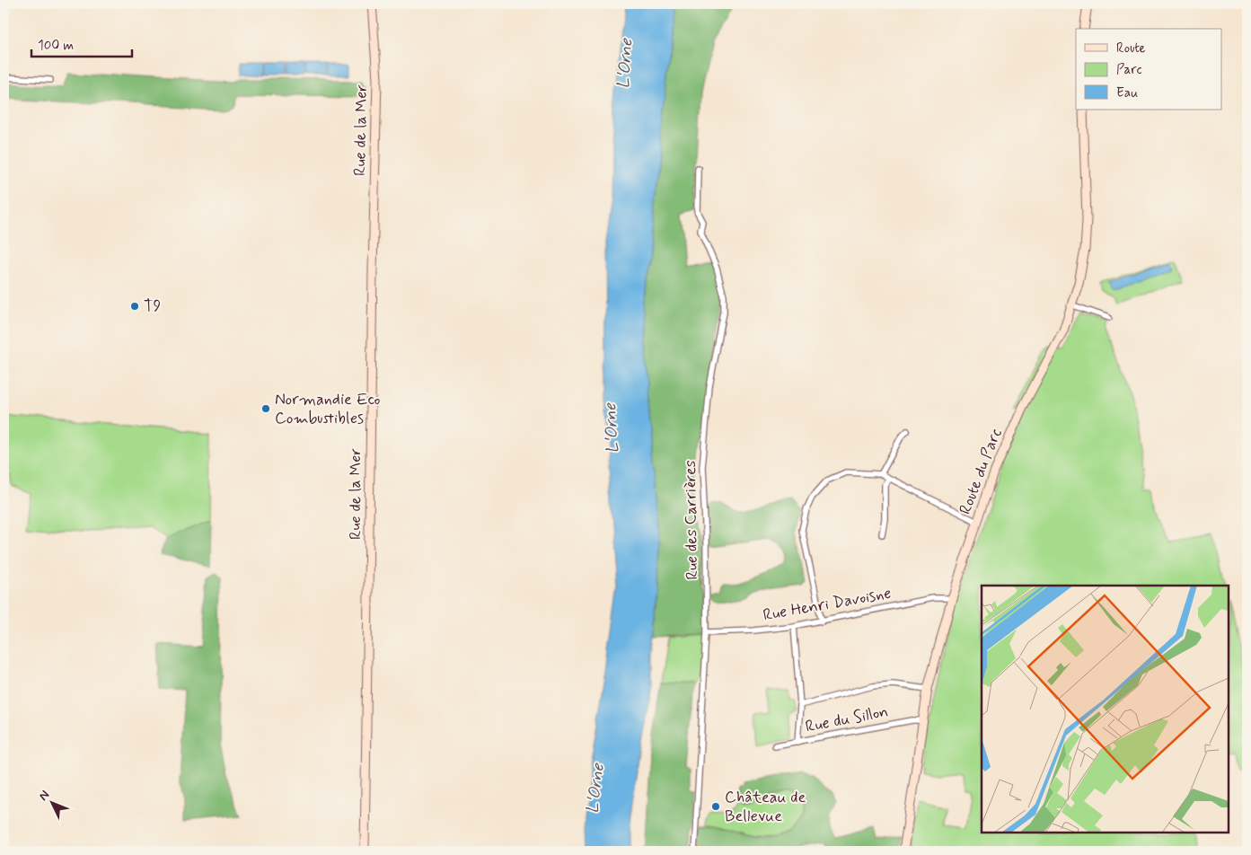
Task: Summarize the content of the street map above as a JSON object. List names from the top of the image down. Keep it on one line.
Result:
{"streets":{"street":["Rue de la Mer","Route du Parc","Rue des Carrières","Rue Henri Davoisne","Rue du Sillon"]},"crossings":[["Route du Parc","Rue Henri Davoisne"],["Route du Parc","Rue du Sillon"],["Rue des Carrières","Rue Henri Davoisne"]],"water":["L'Orne"],"places":["T9","Normandie Eco Combustibles","Château de Bellevue"],"legend":["Route","Parc","Eau"],"scale_bar":"100 m","north":"top left"}
